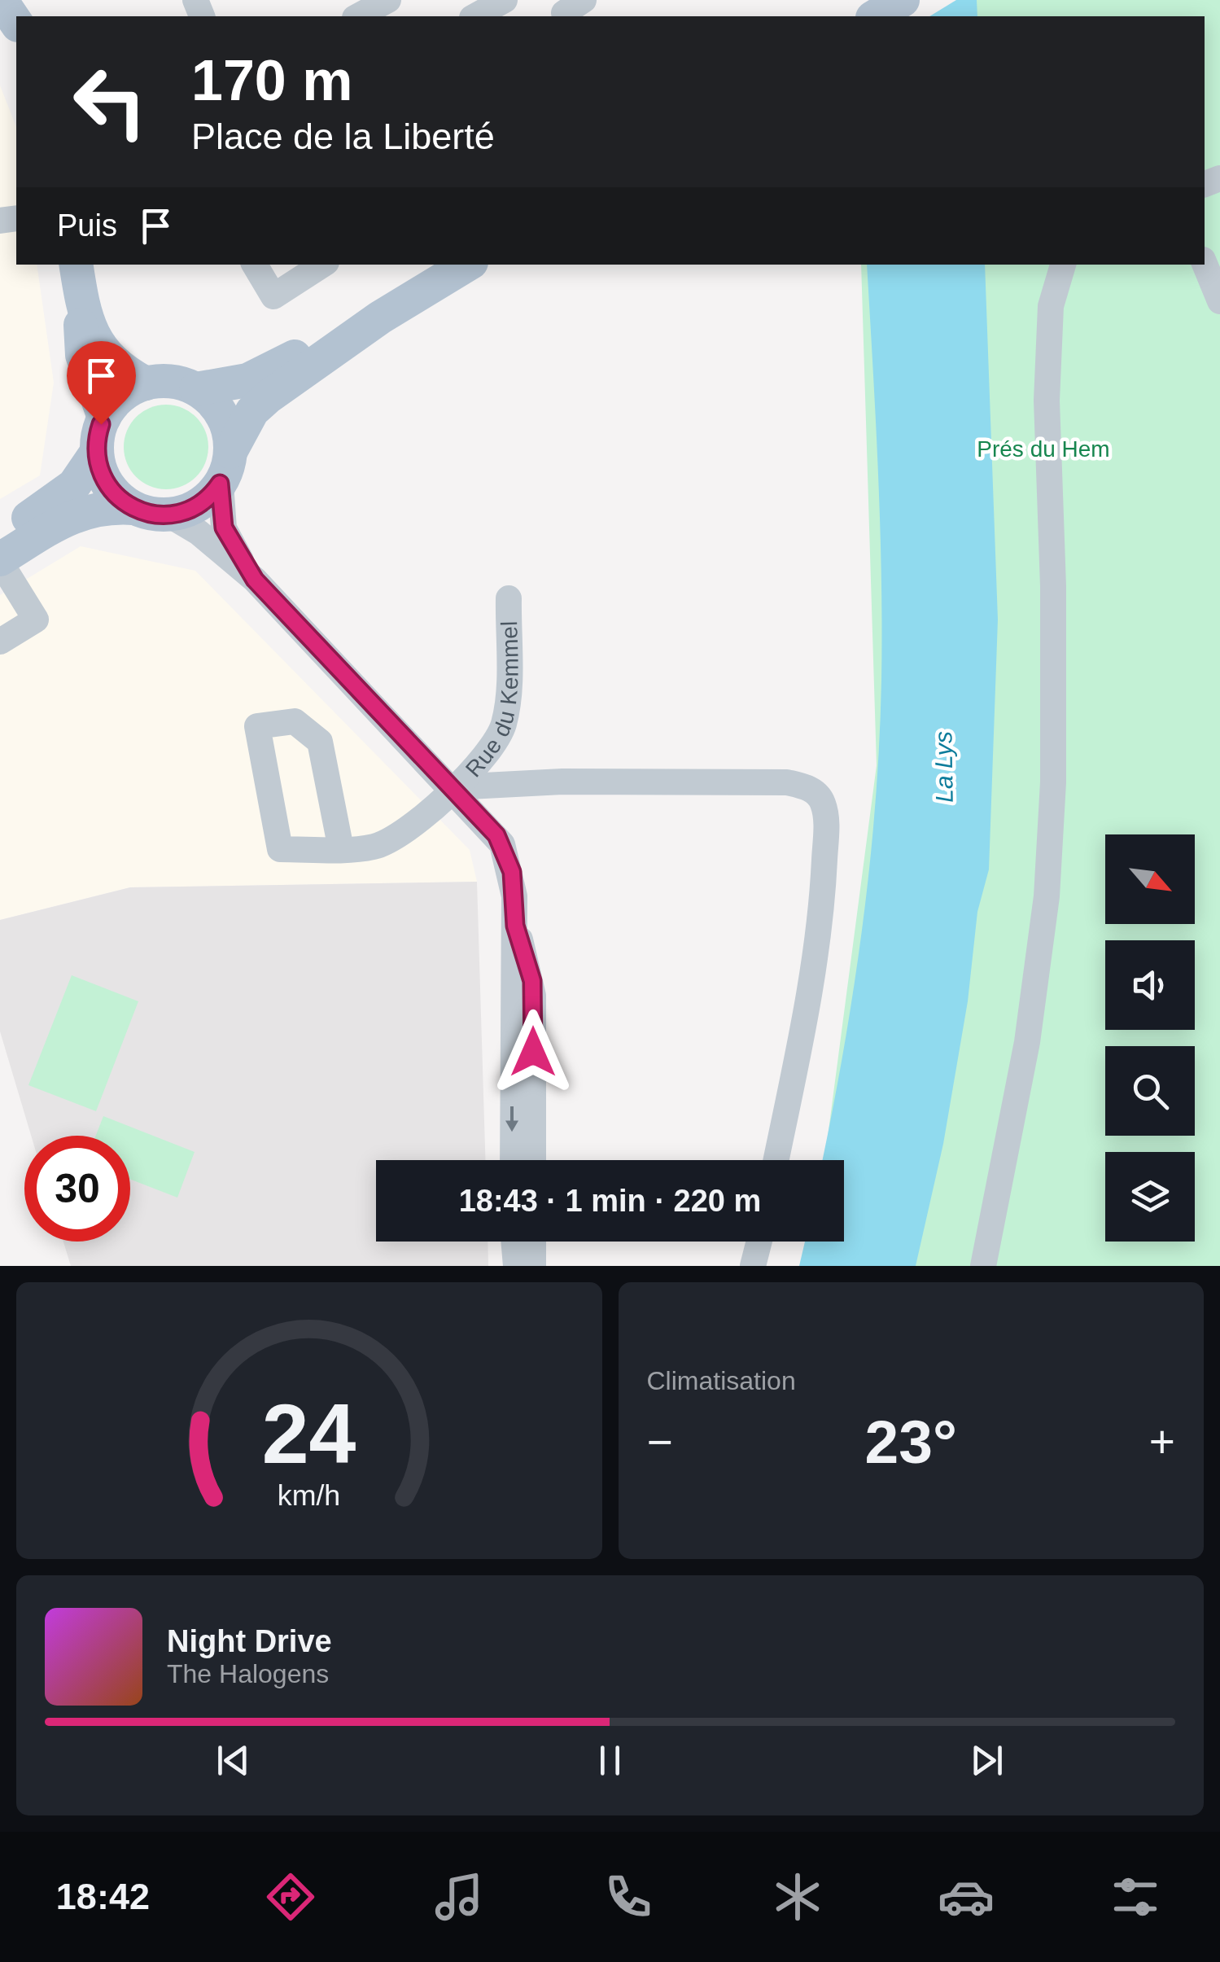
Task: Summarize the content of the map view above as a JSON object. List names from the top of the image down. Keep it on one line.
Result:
{"streets":{"street":["Rue du Kemmel"]},"water":["La Lys"],"parks":["Prés du Hem"],"north":"bottom right","page":{"turn":["170 m","Place de la Liberté"],"then":"Puis","limit":"30","trip":"18:43 · 1 min · 220 m","tile":"Climatisation","heat":["−","23°","+"],"song":["Night Drive","The Halogens"],"tabs":"18:42","gauge":["24","km/h"]}}
